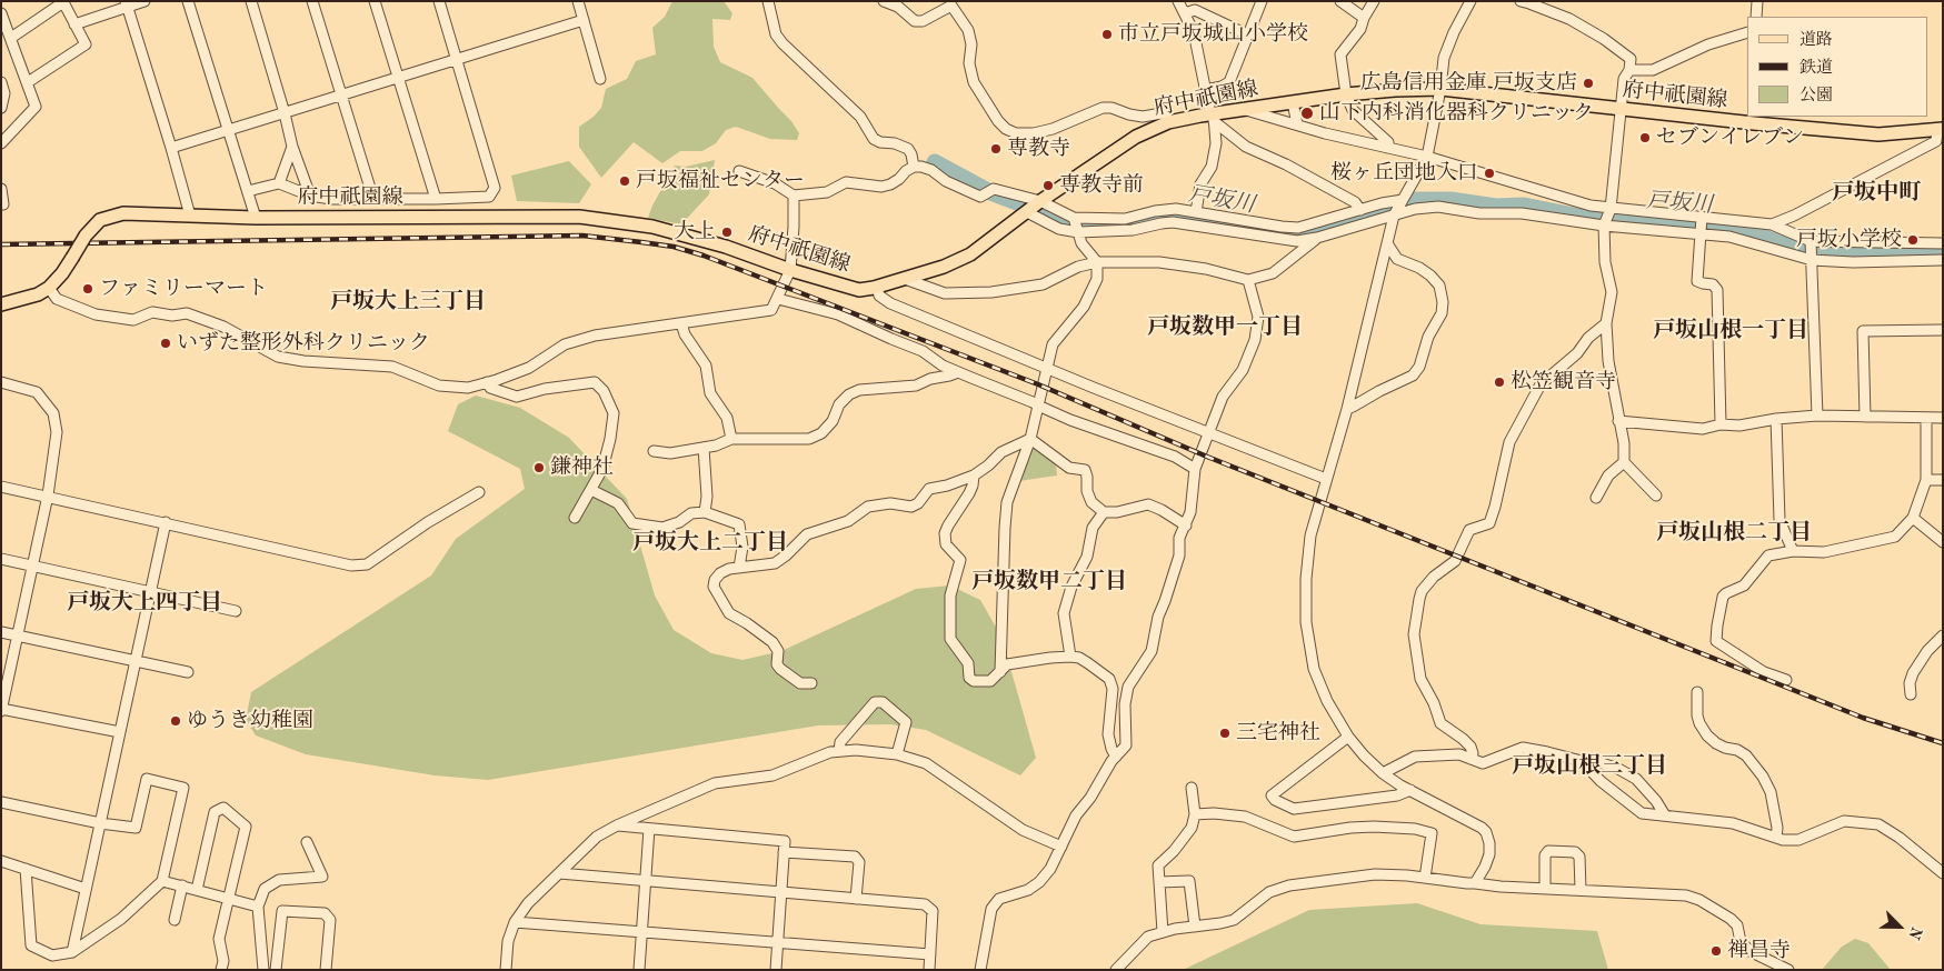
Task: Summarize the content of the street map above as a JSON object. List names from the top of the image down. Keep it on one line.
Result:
{"streets":{"main road":["府中祇園線"]},"districts":["戸坂中町","戸坂大上三丁目","戸坂数甲一丁目","戸坂山根一丁目","戸坂山根二丁目","戸坂大上二丁目","戸坂数甲二丁目","戸坂大上四丁目","戸坂山根三丁目"],"water":["戸坂川"],"places":["市立戸坂城山小学校","広島信用金庫 戸坂支店","山下内科消化器科クリニック","セブンイレブン","専教寺","桜ヶ丘団地入口","戸坂福祉センター","専教寺前","大上","戸坂小学校","ファミリーマート","いずた整形外科クリニック","松笠観音寺","鎌神社","ゆうき幼稚園","三宅神社","禅昌寺"],"legend":["道路","鉄道","公園"],"north":"bottom right"}
